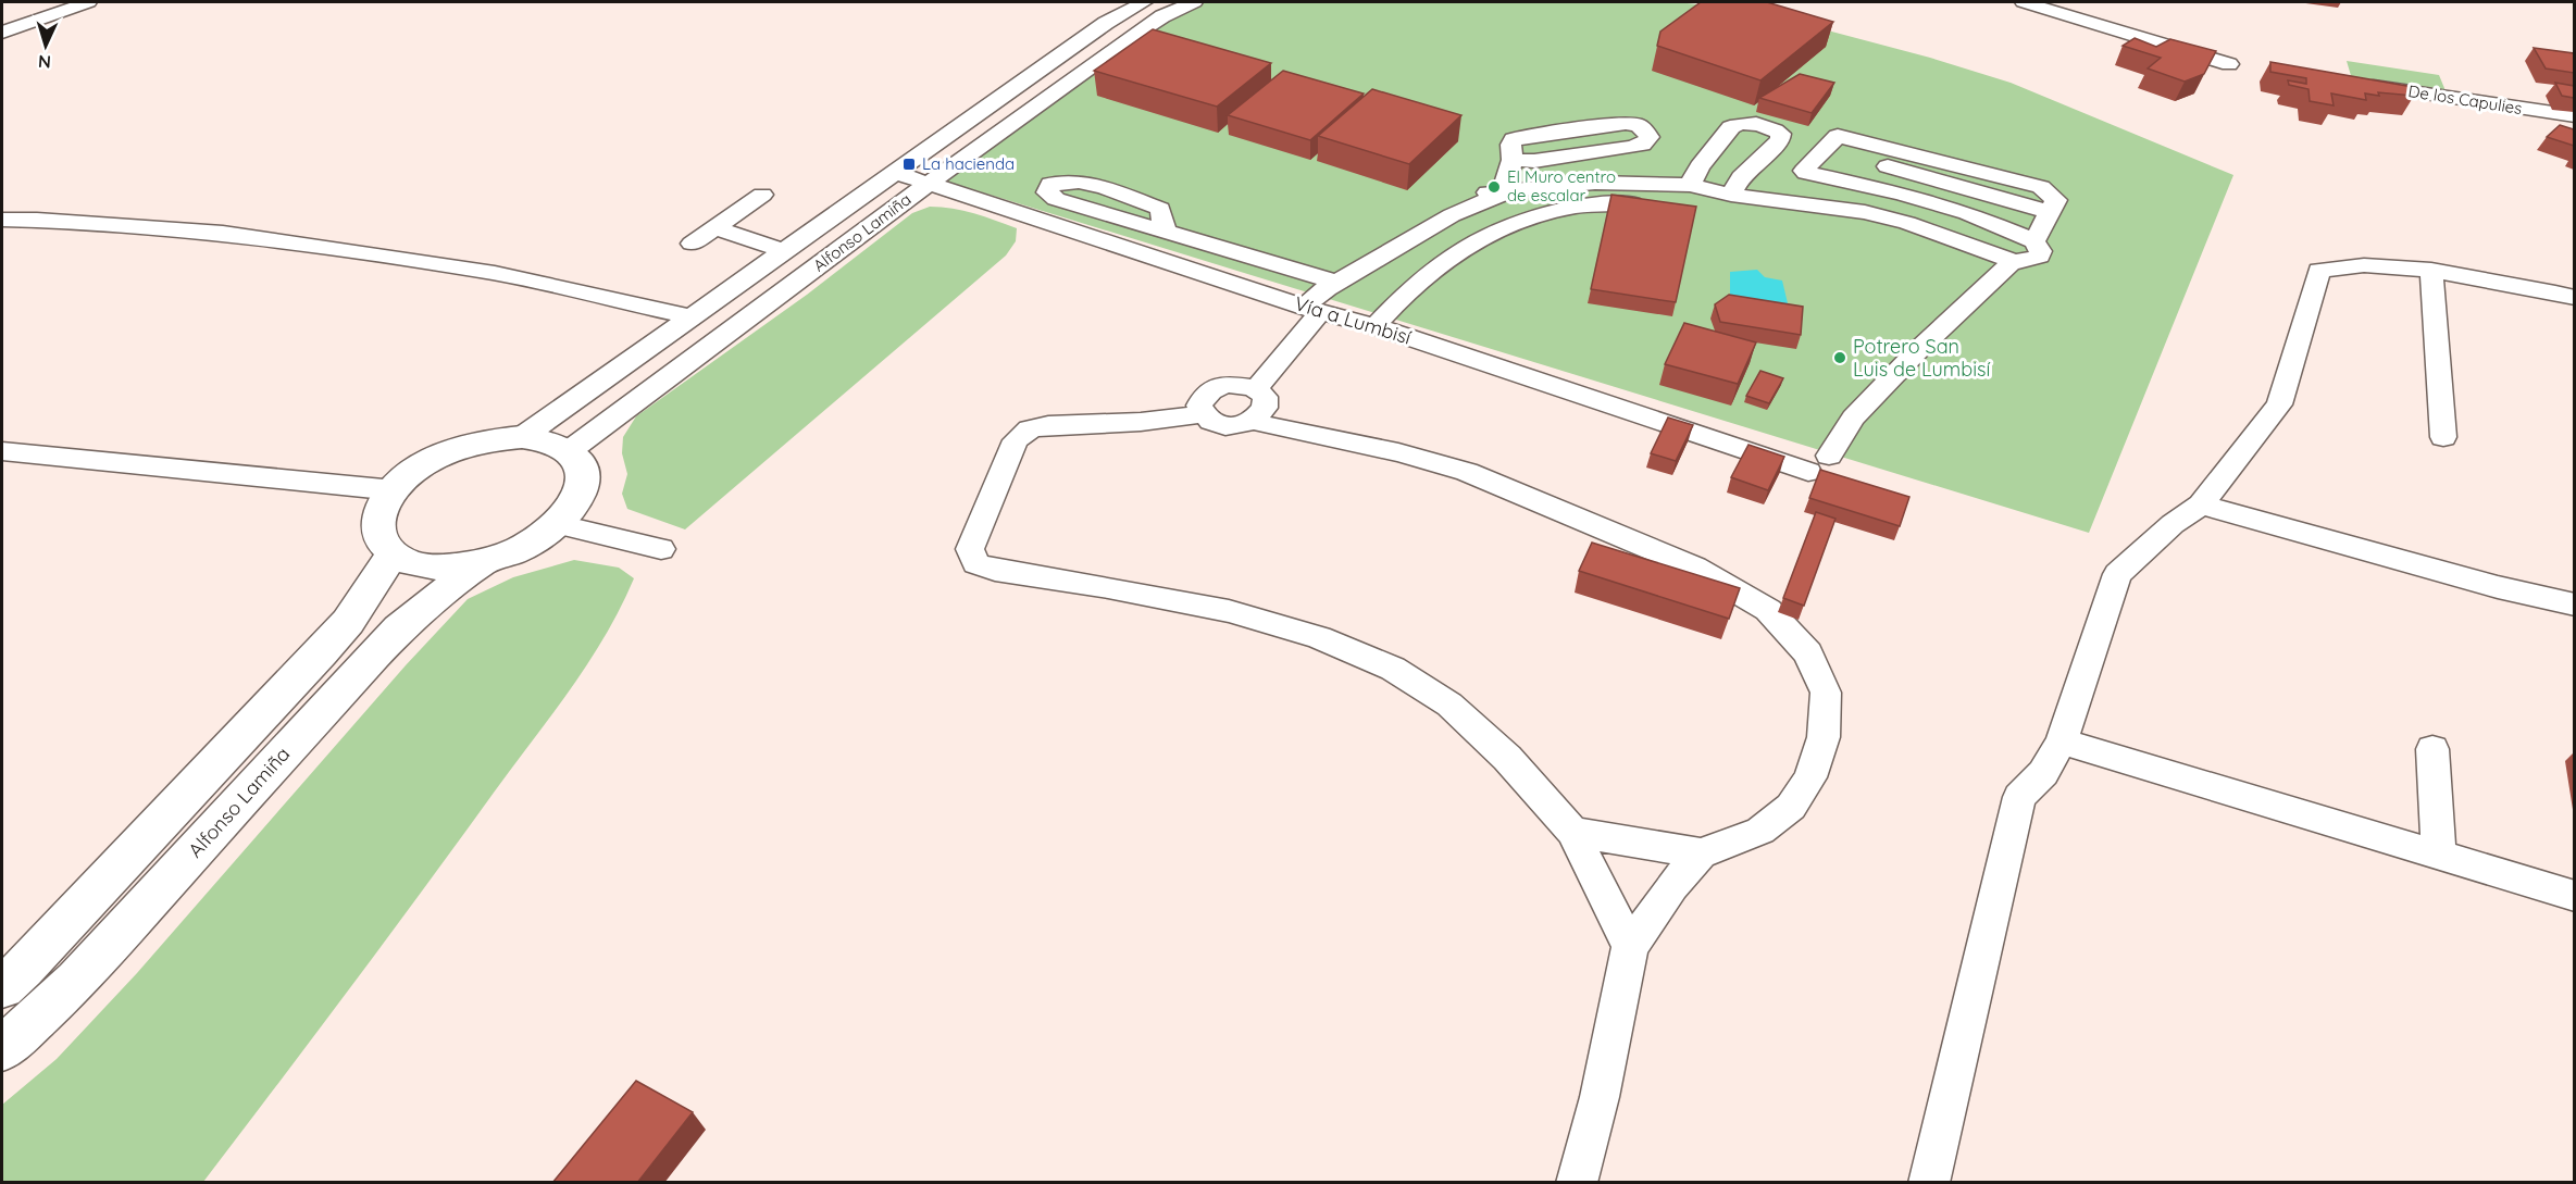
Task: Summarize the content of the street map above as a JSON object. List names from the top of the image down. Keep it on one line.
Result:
{"streets":{"main road":["Alfonso Lamiña"],"street":["De los Capulies","Vía a Lumbisí"]},"crossings":[["Alfonso Lamiña","Vía a Lumbisí"]],"places":{"transit":["La hacienda"],"other":["El Muro centro de escalar","Potrero San Luis de Lumbisí"]},"north":"bottom"}
